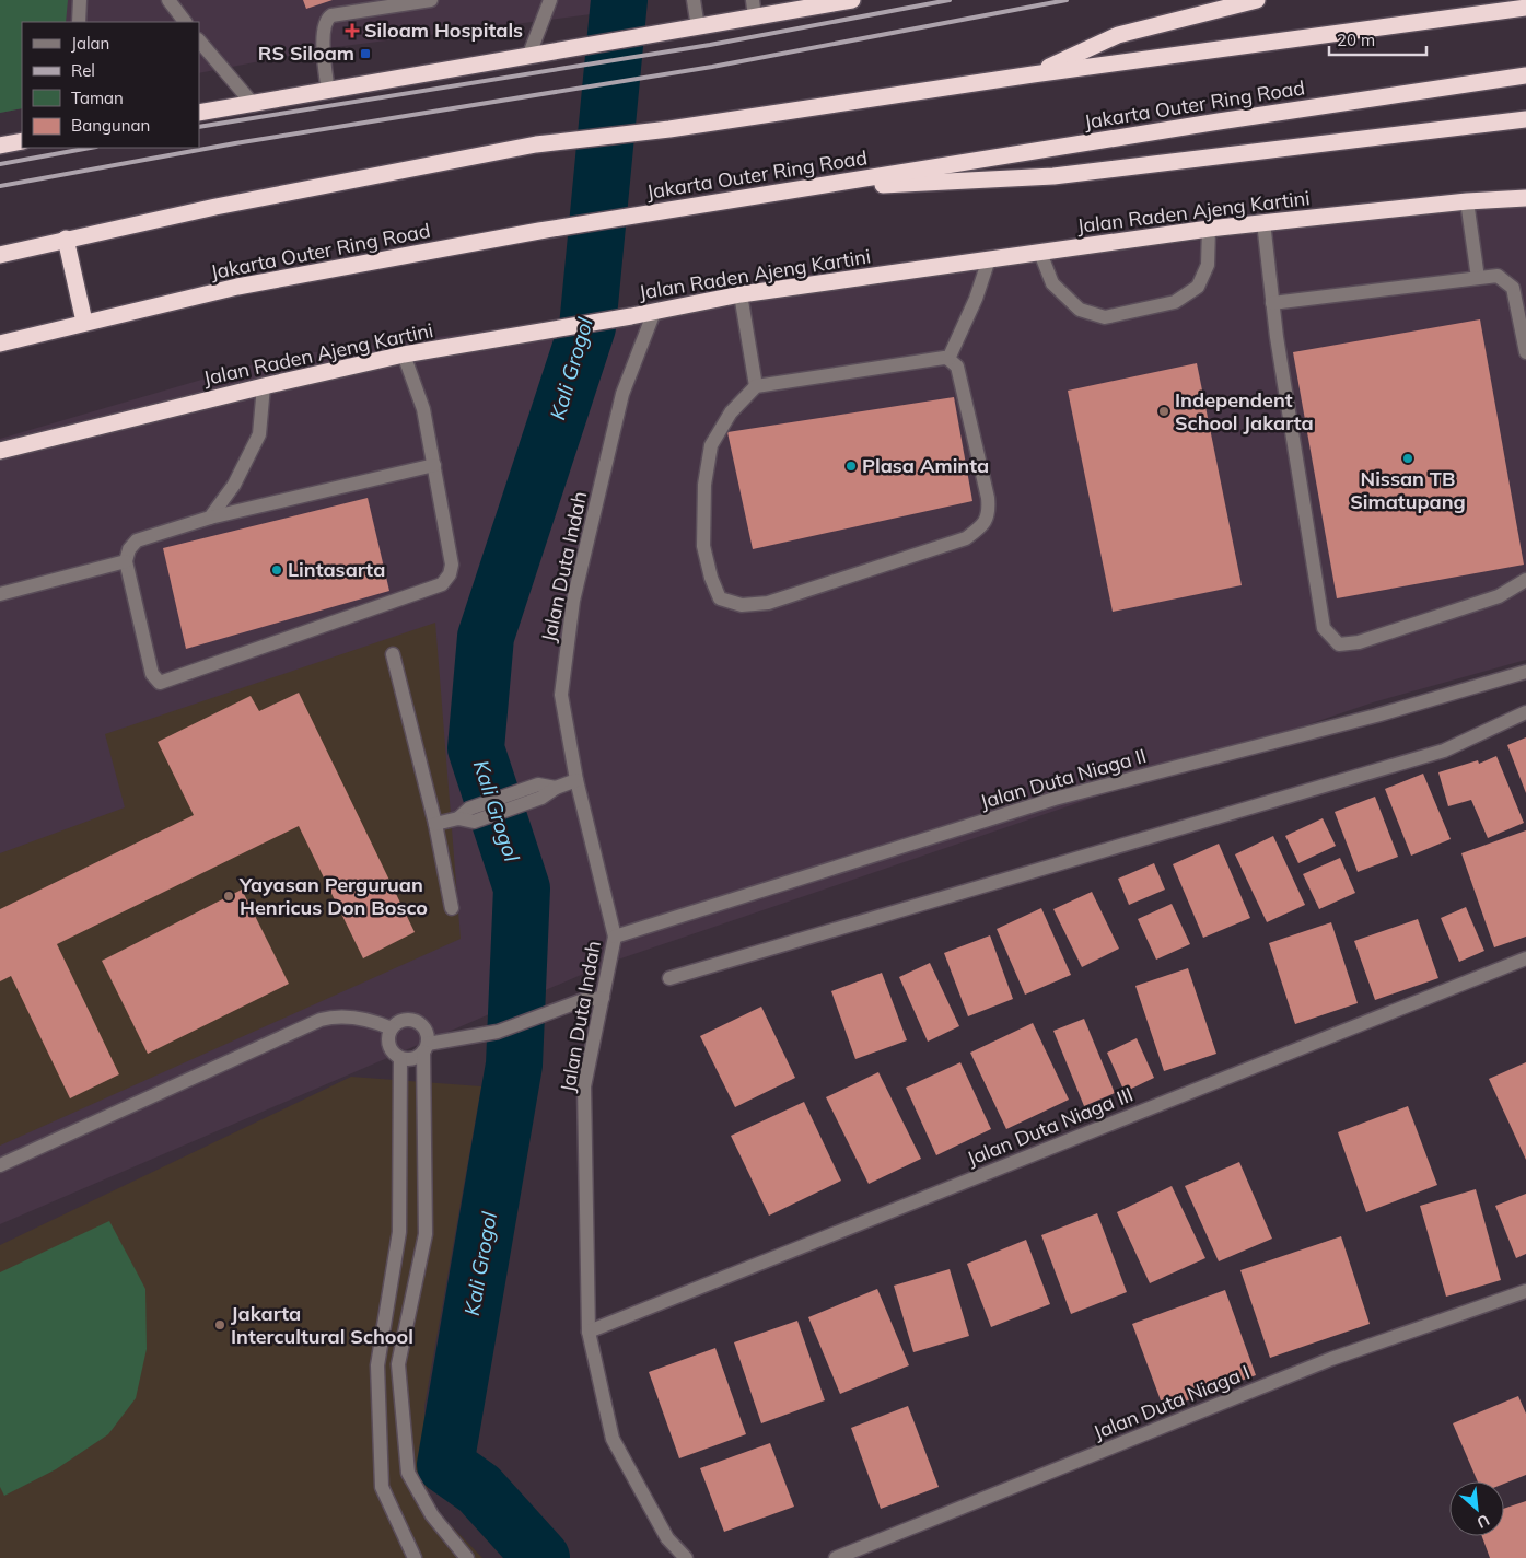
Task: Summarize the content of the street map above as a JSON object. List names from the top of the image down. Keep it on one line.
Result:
{"streets":{"highway":["Jakarta Outer Ring Road","Jalan Raden Ajeng Kartini"],"street":["Jalan Duta Indah","Jalan Duta Niaga II","Jalan Duta Niaga III","Jalan Duta Niaga I"]},"crossings":[["Jalan Raden Ajeng Kartini","Jalan Duta Indah"],["Jalan Duta Indah","Jalan Duta Niaga II"],["Jalan Duta Indah","Jalan Duta Niaga III"]],"water":["Kali Grogol"],"places":{"health":["Siloam Hospitals"],"transit":["RS Siloam"],"other":["Independent School Jakarta","Nissan TB Simatupang","Plasa Aminta","Lintasarta","Yayasan Perguruan Henricus Don Bosco","Jakarta Intercultural School"]},"legend":["Jalan","Rel","Taman","Bangunan"],"scale_bar":"20 m","north":"bottom right"}
